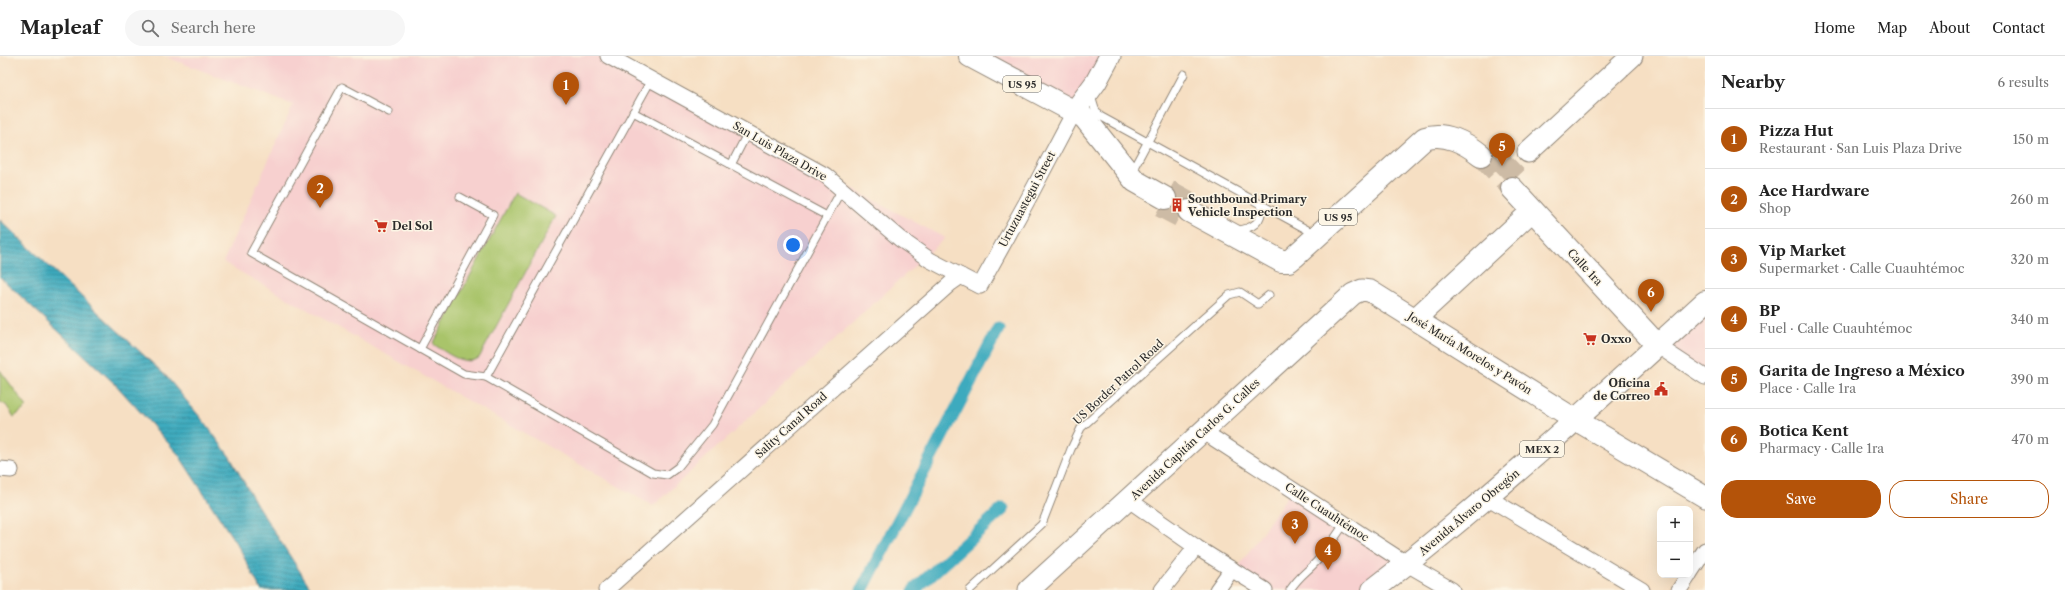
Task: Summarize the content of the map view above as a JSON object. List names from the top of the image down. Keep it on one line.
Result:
{"streets":{"highway":["US 95","Calle 1ra","MEX 2","Avenida Álvaro Obregón"],"street":["San Luis Plaza Drive","Urtuzuastegui Street","José María Morelos y Pavón","Sality Canal Road","Avenida Capitán Carlos G. Calles","Calle Cuauhtémoc"],"lane":["US Border Patrol Road"]},"crossings":[["US 95","Urtuzuastegui Street"],["San Luis Plaza Drive","Urtuzuastegui Street"],["San Luis Plaza Drive","Sality Canal Road"],["Urtuzuastegui Street","Sality Canal Road"],["Calle 1ra","Avenida Álvaro Obregón"],["José María Morelos y Pavón","Avenida Capitán Carlos G. Calles"],["José María Morelos y Pavón","Avenida Álvaro Obregón"],["Avenida Capitán Carlos G. Calles","Calle Cuauhtémoc"],["Calle Cuauhtémoc","Avenida Álvaro Obregón"]],"places":{"building":["Southbound Primary Vehicle Inspection"],"supermarket":["Del Sol","Oxxo"],"public building":["Oficina de Correo"]},"page":{"header":"Mapleaf","search":"Search here","nav":["Home","Map","About","Contact"],"heading":["Nearby","6 results"],"pins":["1","5","2","6","3","4"],"list":[{"mark":"1","name":"Pizza Hut","note":"Restaurant · San Luis Plaza Drive","value":"150 m"},{"mark":"2","name":"Ace Hardware","note":"Shop","value":"260 m"},{"mark":"3","name":"Vip Market","note":"Supermarket · Calle Cuauhtémoc","value":"320 m"},{"mark":"4","name":"BP","note":"Fuel · Calle Cuauhtémoc","value":"340 m"},{"mark":"5","name":"Garita de Ingreso a México","note":"Place · Calle 1ra","value":"390 m"},{"mark":"6","name":"Botica Kent","note":"Pharmacy · Calle 1ra","value":"470 m"}],"buttons":["Save","Share"],"map_buttons":["+","−"]}}
